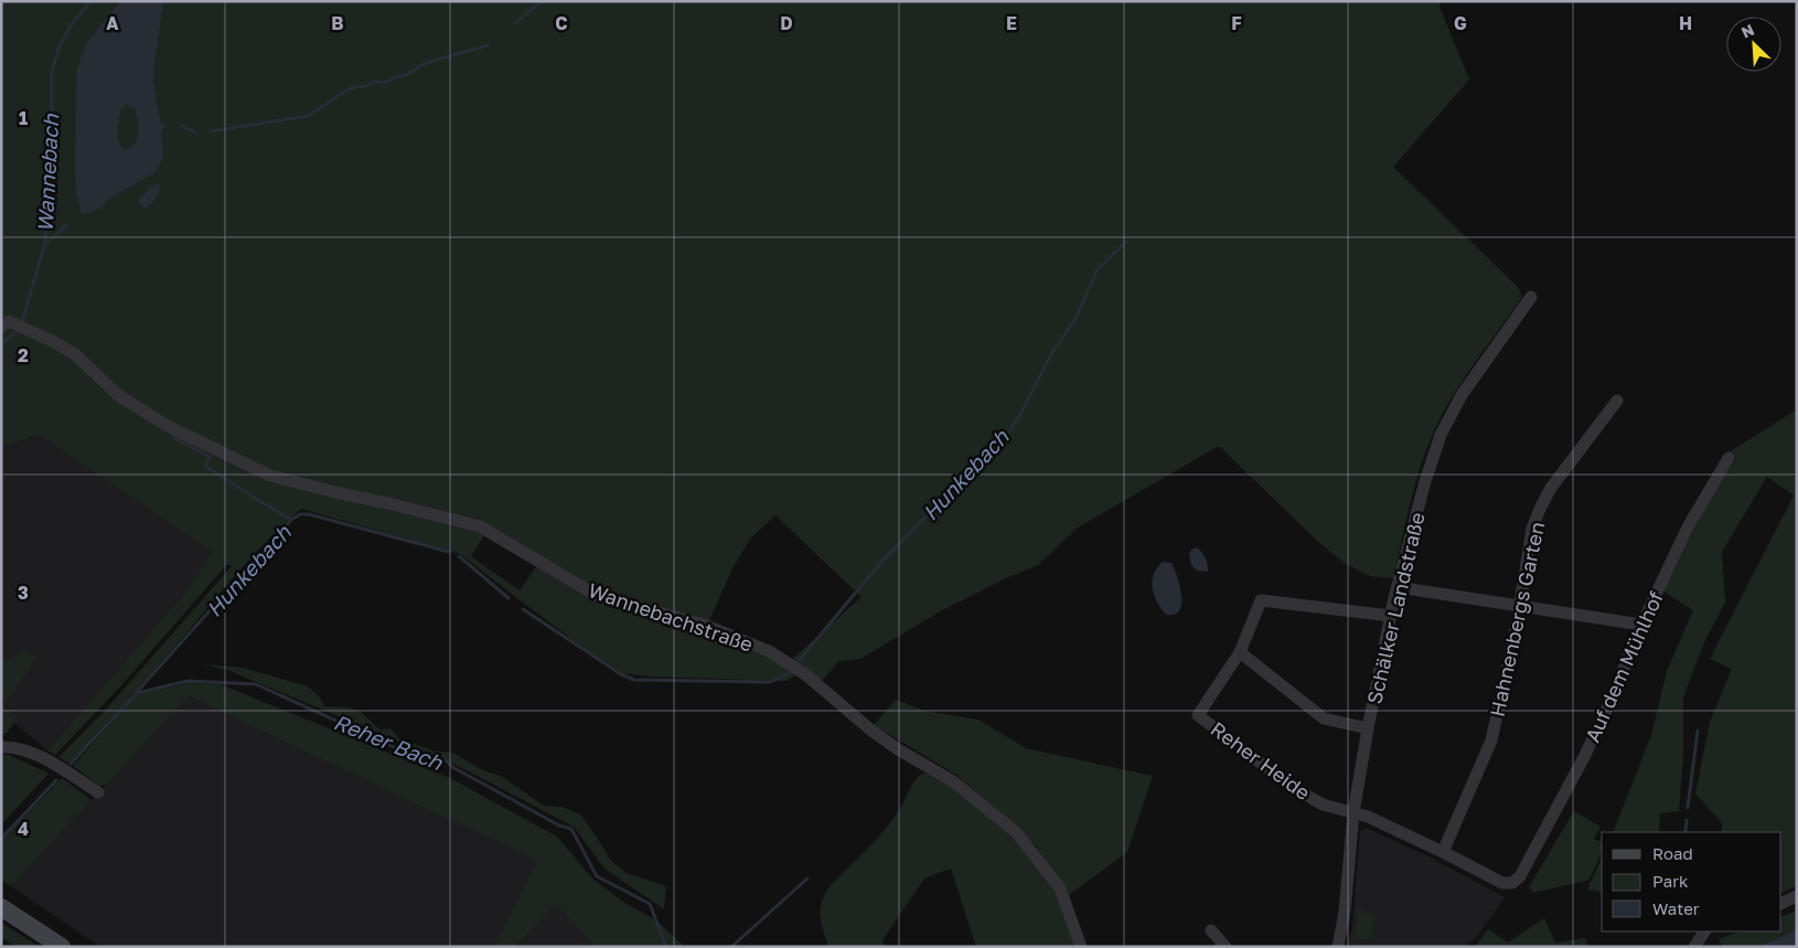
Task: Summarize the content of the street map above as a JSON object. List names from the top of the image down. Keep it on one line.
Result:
{"streets":{"street":["Schälker Landstraße","Wannebachstraße","Hahnenbergs Garten","Auf dem Mühlhof","Reher Heide"]},"crossings":[["Schälker Landstraße","Reher Heide"],["Hahnenbergs Garten","Auf dem Mühlhof"]],"water":["Wannebach","Hunkebach","Reher Bach"],"legend":["Road","Park","Water"],"north":"top left","grid":{"columns":["A","B","C","D","E","F","G","H"],"rows":["1","2","3","4"]}}
